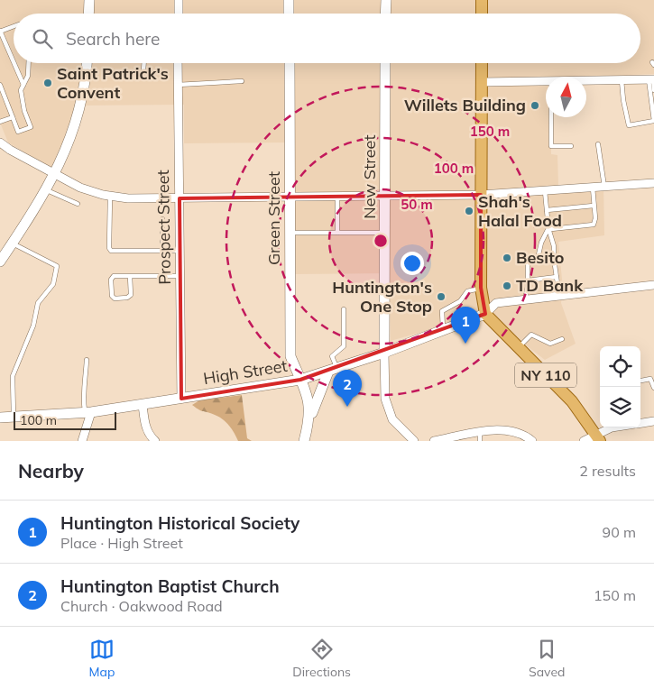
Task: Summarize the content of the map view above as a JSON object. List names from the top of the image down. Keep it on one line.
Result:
{"streets":{"main road":["New Street","Green Street","High Street","NY 110"],"street":["Prospect Street"]},"crossings":[["New Street","High Street"],["Green Street","High Street"],["Prospect Street","High Street"],["High Street","NY 110"]],"places":["Saint Patrick's Convent","Willets Building","Shah's Halal Food","Besito","TD Bank","Huntington's One Stop"],"scale_bar":"100 m","north":"top","page":{"search":"Search here","pins":["1","2"],"scale":"100 m","heading":["Nearby","2 results"],"list":[{"mark":"1","name":"Huntington Historical Society","note":"Place · High Street","value":"90 m"},{"mark":"2","name":"Huntington Baptist Church","note":"Church · Oakwood Road","value":"150 m"}],"nav":["Map","Directions","Saved"]},"rings":["150 m","100 m","50 m"]}
